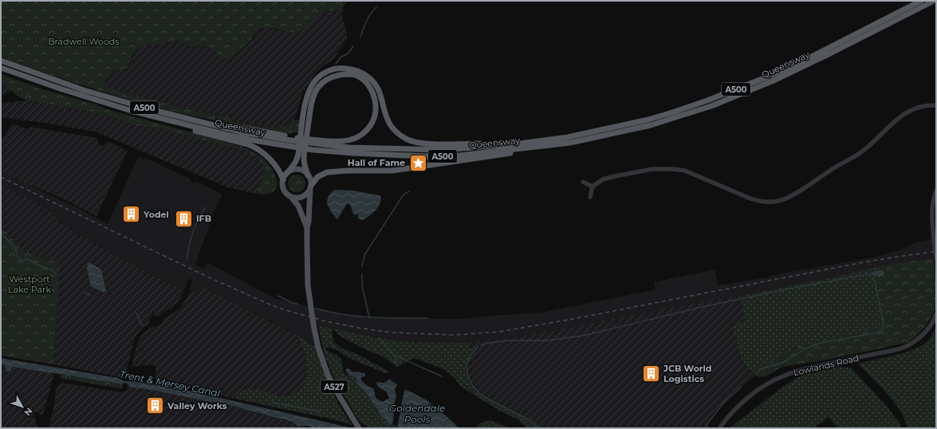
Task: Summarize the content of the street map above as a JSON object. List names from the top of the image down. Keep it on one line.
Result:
{"streets":{"highway":["Queensway","A500"],"main road":["A527"],"street":["Lowlands Road"]},"crossings":[["Queensway","A500"]],"water":["Trent & Mersey Canal","Goldendale Pools"],"parks":["Bradwell Woods","Westport Lake Park"],"places":{"place":["Hall of Fame"],"building":["Yodel","IFB","JCB World Logistics","Valley Works"]},"north":"bottom right"}
